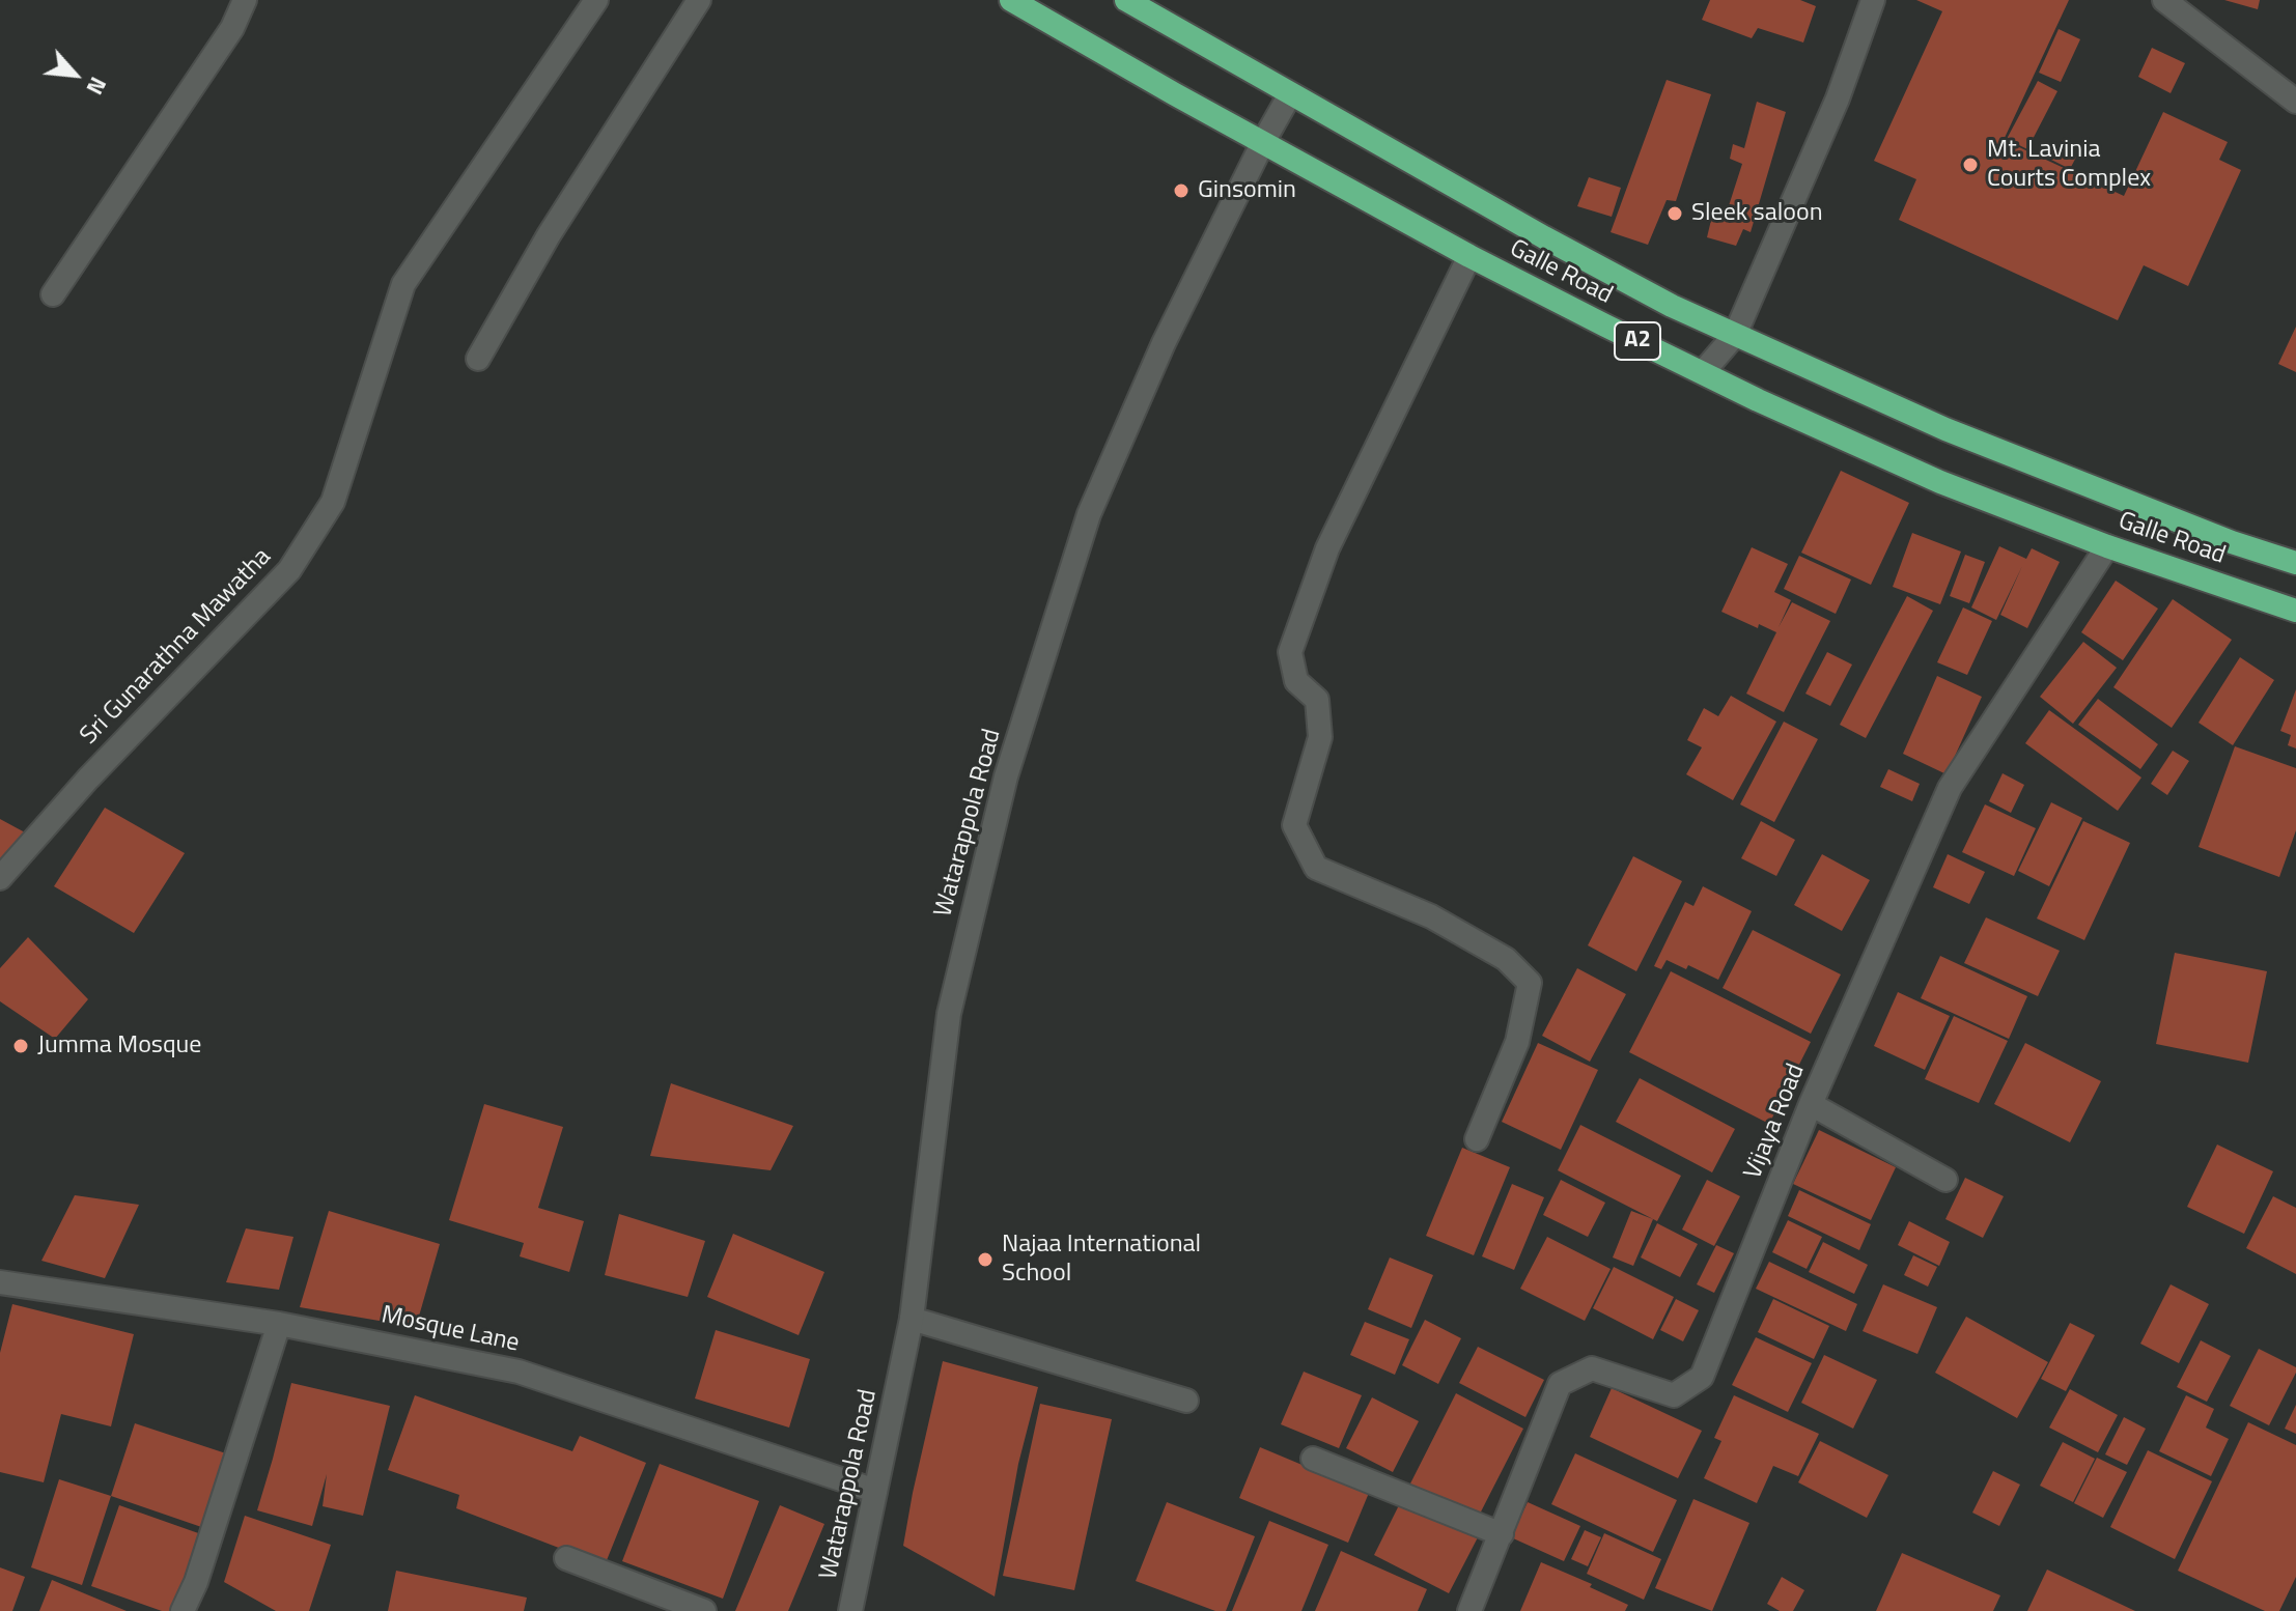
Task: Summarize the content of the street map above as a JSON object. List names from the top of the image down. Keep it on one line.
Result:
{"streets":{"highway":["Galle Road","A2"],"street":["Sri Gunarathna Mawatha","Watarappola Road","Vijaya Road","Mosque Lane"]},"crossings":[["Galle Road","Watarappola Road"],["Galle Road","Vijaya Road"],["Watarappola Road","Mosque Lane"]],"places":["Mt. Lavinia Courts Complex","Ginsomin","Sleek saloon","Jumma Mosque","Najaa International School"],"north":"bottom right"}
